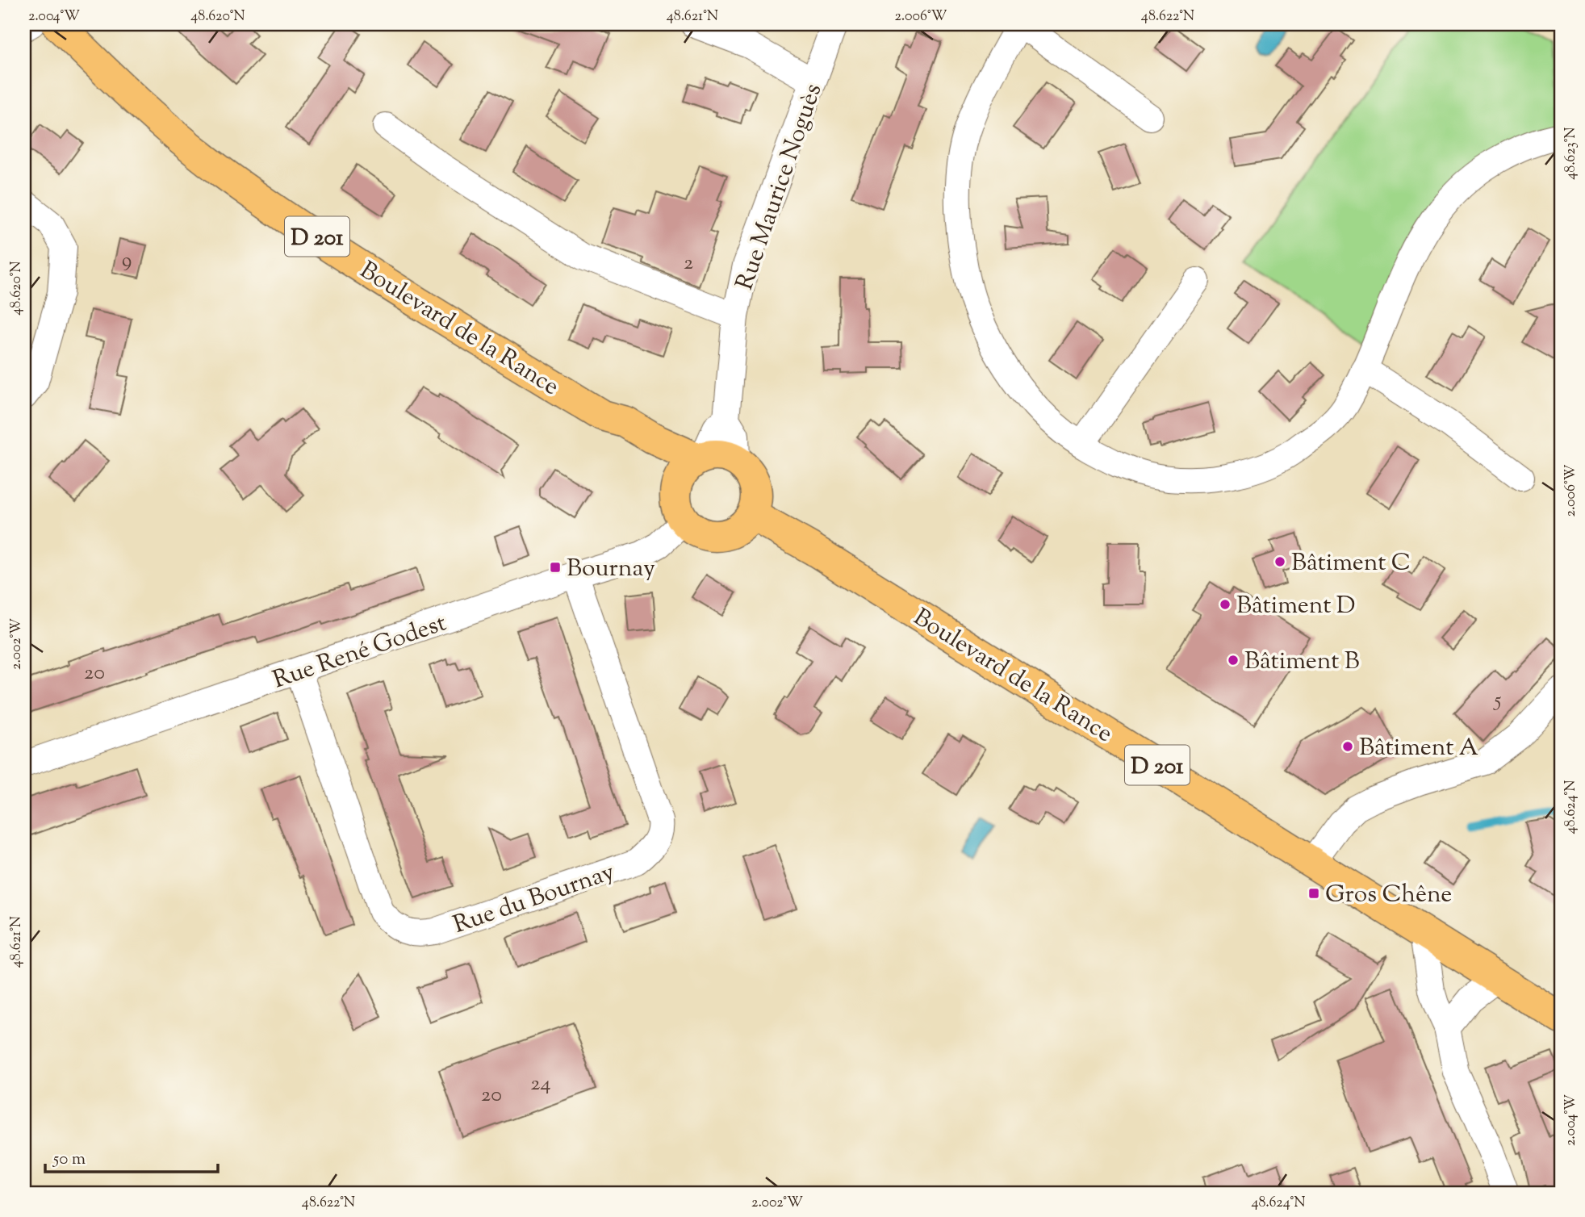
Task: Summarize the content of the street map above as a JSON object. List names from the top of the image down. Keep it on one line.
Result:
{"streets":{"main road":["D 201","Boulevard de la Rance"],"street":["Rue Maurice Noguès","Rue René Godest","Rue du Bournay"]},"crossings":[["Rue Maurice Noguès","Boulevard de la Rance"],["Rue Maurice Noguès","Rue René Godest"],["Boulevard de la Rance","Rue René Godest"],["Rue René Godest","Rue du Bournay"]],"places":{"other":["Bâtiment C","Bâtiment D","Bâtiment B","Bâtiment A"],"transit":["Bournay","Gros Chêne"]},"house_numbers":["9","2","20","5","24","20"],"scale_bar":"50 m","coordinates":["2.004°W","48.620°N","48.621°N","2.006°W","48.622°N","48.623°N","2.002°W","48.624°N"]}
